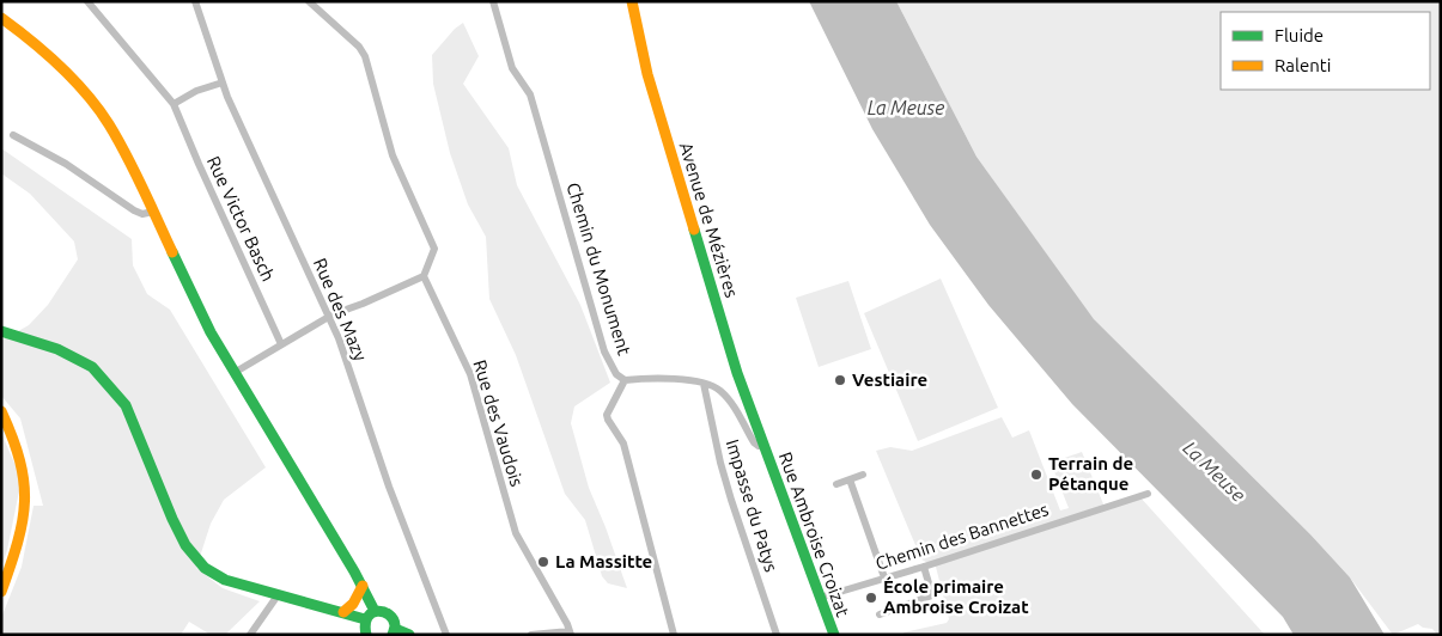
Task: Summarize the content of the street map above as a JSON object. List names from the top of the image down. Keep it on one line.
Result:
{"streets":{"main road":["Avenue de Mézières","Rue Ambroise Croizat"],"street":["Rue Victor Basch","Chemin du Monument","Rue des Mazy","Rue des Vaudois","Impasse du Patys","Chemin des Bannettes"]},"crossings":[["Avenue de Mézières","Chemin du Monument"],["Avenue de Mézières","Rue Ambroise Croizat"],["Chemin du Monument","Impasse du Patys"],["Chemin du Monument","Rue Ambroise Croizat"],["Rue Ambroise Croizat","Chemin des Bannettes"]],"water":["La Meuse"],"places":["Vestiaire","Terrain de Pétanque","La Massitte","École primaire Ambroise Croizat"],"legend":["Fluide","Ralenti"]}
